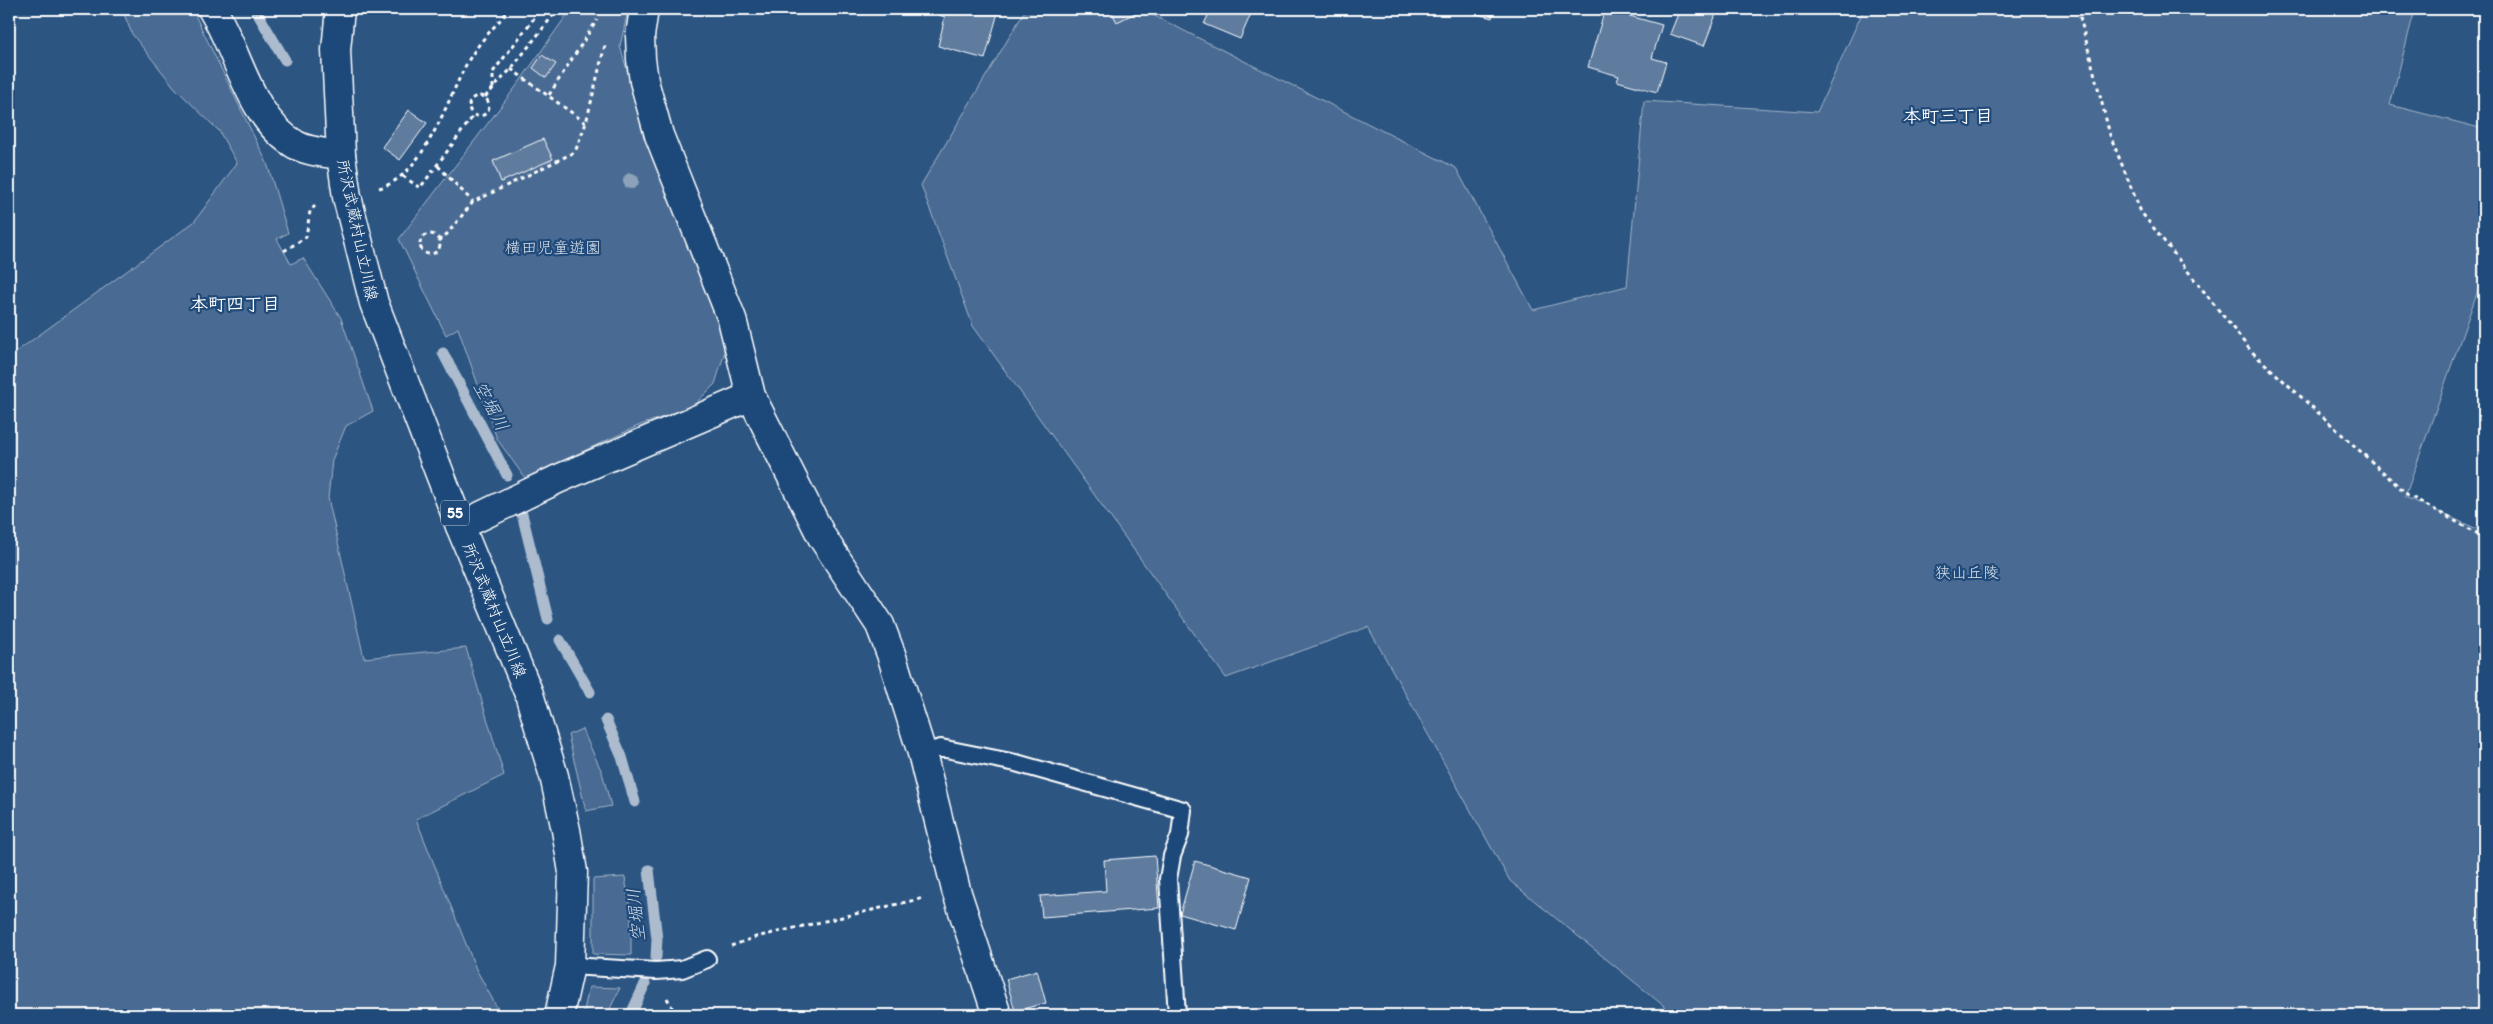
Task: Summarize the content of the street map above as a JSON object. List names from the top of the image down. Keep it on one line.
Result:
{"streets":{"street":["所沢武蔵村山立川線","55"]},"districts":["本町三丁目","本町四丁目"],"water":["空堀川"],"parks":["横田児童遊園","狭山丘陵"]}
